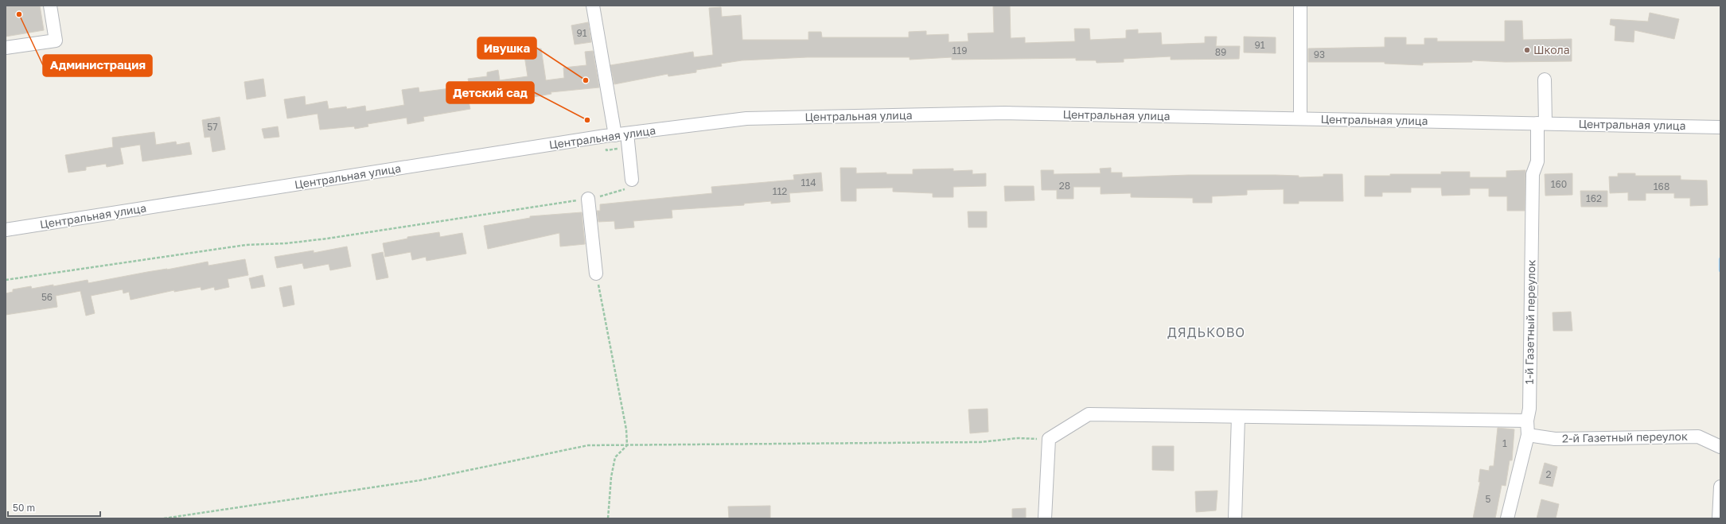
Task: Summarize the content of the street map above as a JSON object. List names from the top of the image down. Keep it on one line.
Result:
{"streets":{"street":["Центральная улица","1-й Газетный переулок","2-й Газетный переулок"]},"crossings":[["Центральная улица","1-й Газетный переулок"],["1-й Газетный переулок","2-й Газетный переулок"]],"districts":["ДЯДЬКОВО"],"places":["Администрация","Школа","Ивушка","Детский сад"],"house_numbers":["91","91","119","89","93","57","114","160","28","168","112","162","56","1","2","5"],"scale_bar":"50 m"}
